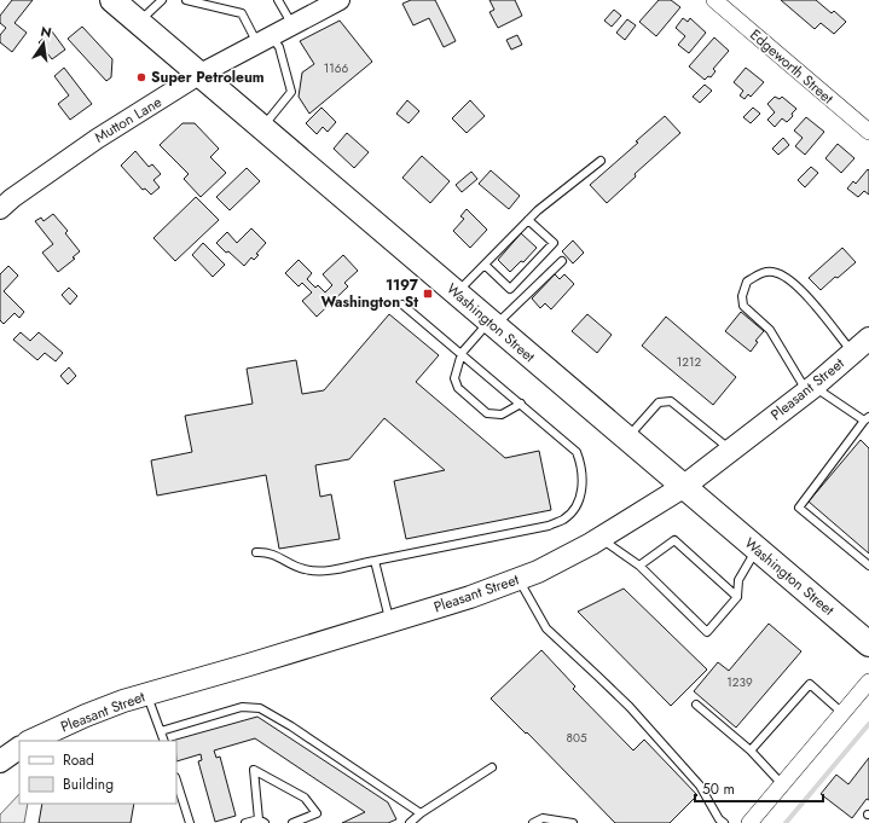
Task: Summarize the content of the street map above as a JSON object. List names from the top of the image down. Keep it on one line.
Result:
{"streets":{"main road":["Washington Street","Pleasant Street"],"street":["Edgeworth Street","Mutton Lane"]},"crossings":[["Mutton Lane","Washington Street"],["Washington Street","Pleasant Street"]],"places":{"other":["Super Petroleum"],"transit":["1197 Washington St"]},"house_numbers":["1166","1212","1239","805"],"legend":["Road","Building"],"scale_bar":"50 m","north":"top"}
